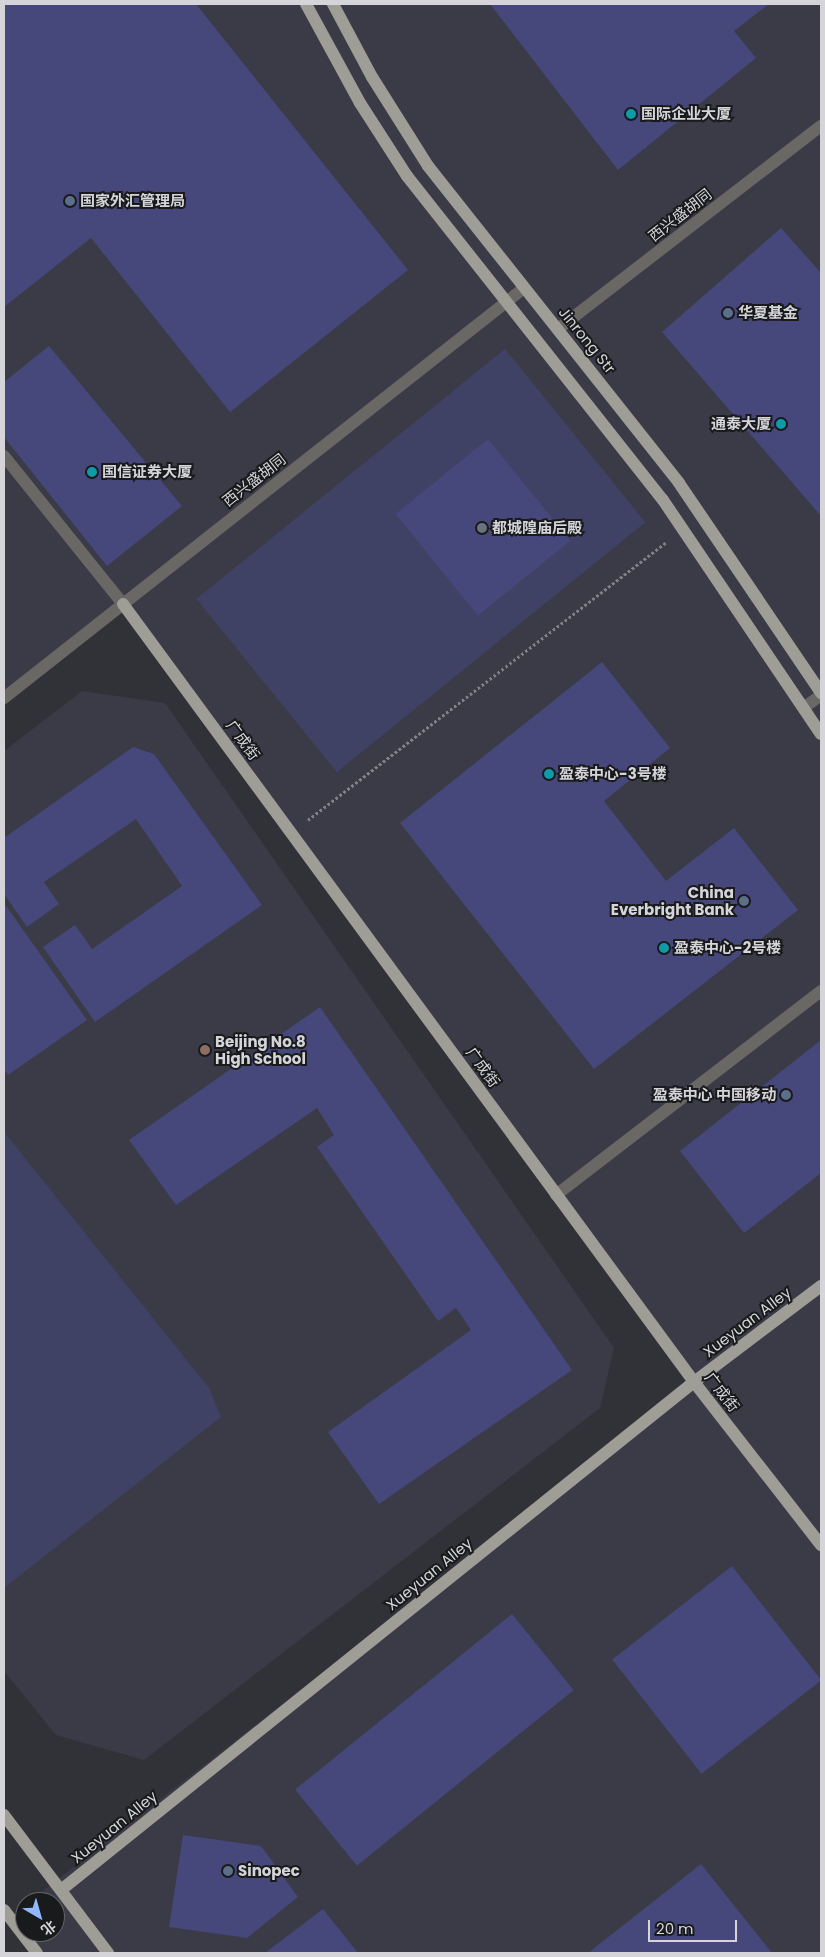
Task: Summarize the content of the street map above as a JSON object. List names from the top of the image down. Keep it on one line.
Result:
{"streets":{"main road":["Jinrong Str","广成街","Xueyuan Alley"],"street":["西兴盛胡同"]},"crossings":[["西兴盛胡同","Jinrong Str"],["西兴盛胡同","广成街"],["广成街","Xueyuan Alley"]],"places":["国际企业大厦","国家外汇管理局","华夏基金","通泰大厦","国信证券大厦","都城隍庙后殿","盈泰中心-3号楼","China Everbright Bank","盈泰中心-2号楼","Beijing No.8 High School","盈泰中心 中国移动","Sinopec"],"scale_bar":"20 m","north":"bottom right"}
